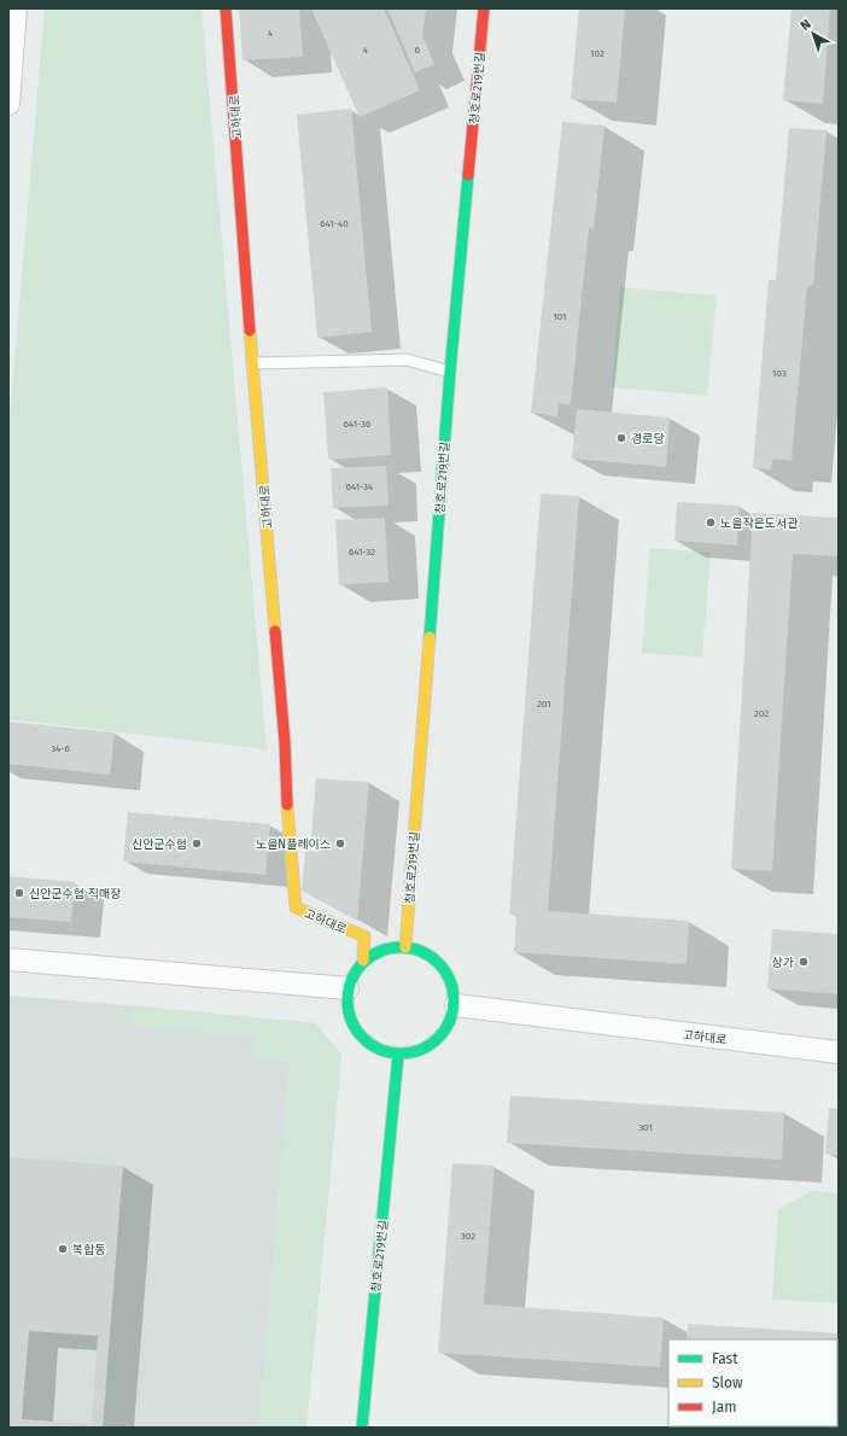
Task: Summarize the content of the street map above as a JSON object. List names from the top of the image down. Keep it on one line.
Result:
{"streets":{"street":["청호로219번길","고하대로"]},"crossings":[["청호로219번길","고하대로"]],"places":["경로당","노을작은도서관","신안군수협","노을N플레이스","신안군수협 직매장","상가","복합동"],"house_numbers":["4","4","6","102","641-40","101","103","641-36","641-34","641-32","201","202","34-6","301","302"],"legend":["Fast","Slow","Jam"],"north":"top left"}
